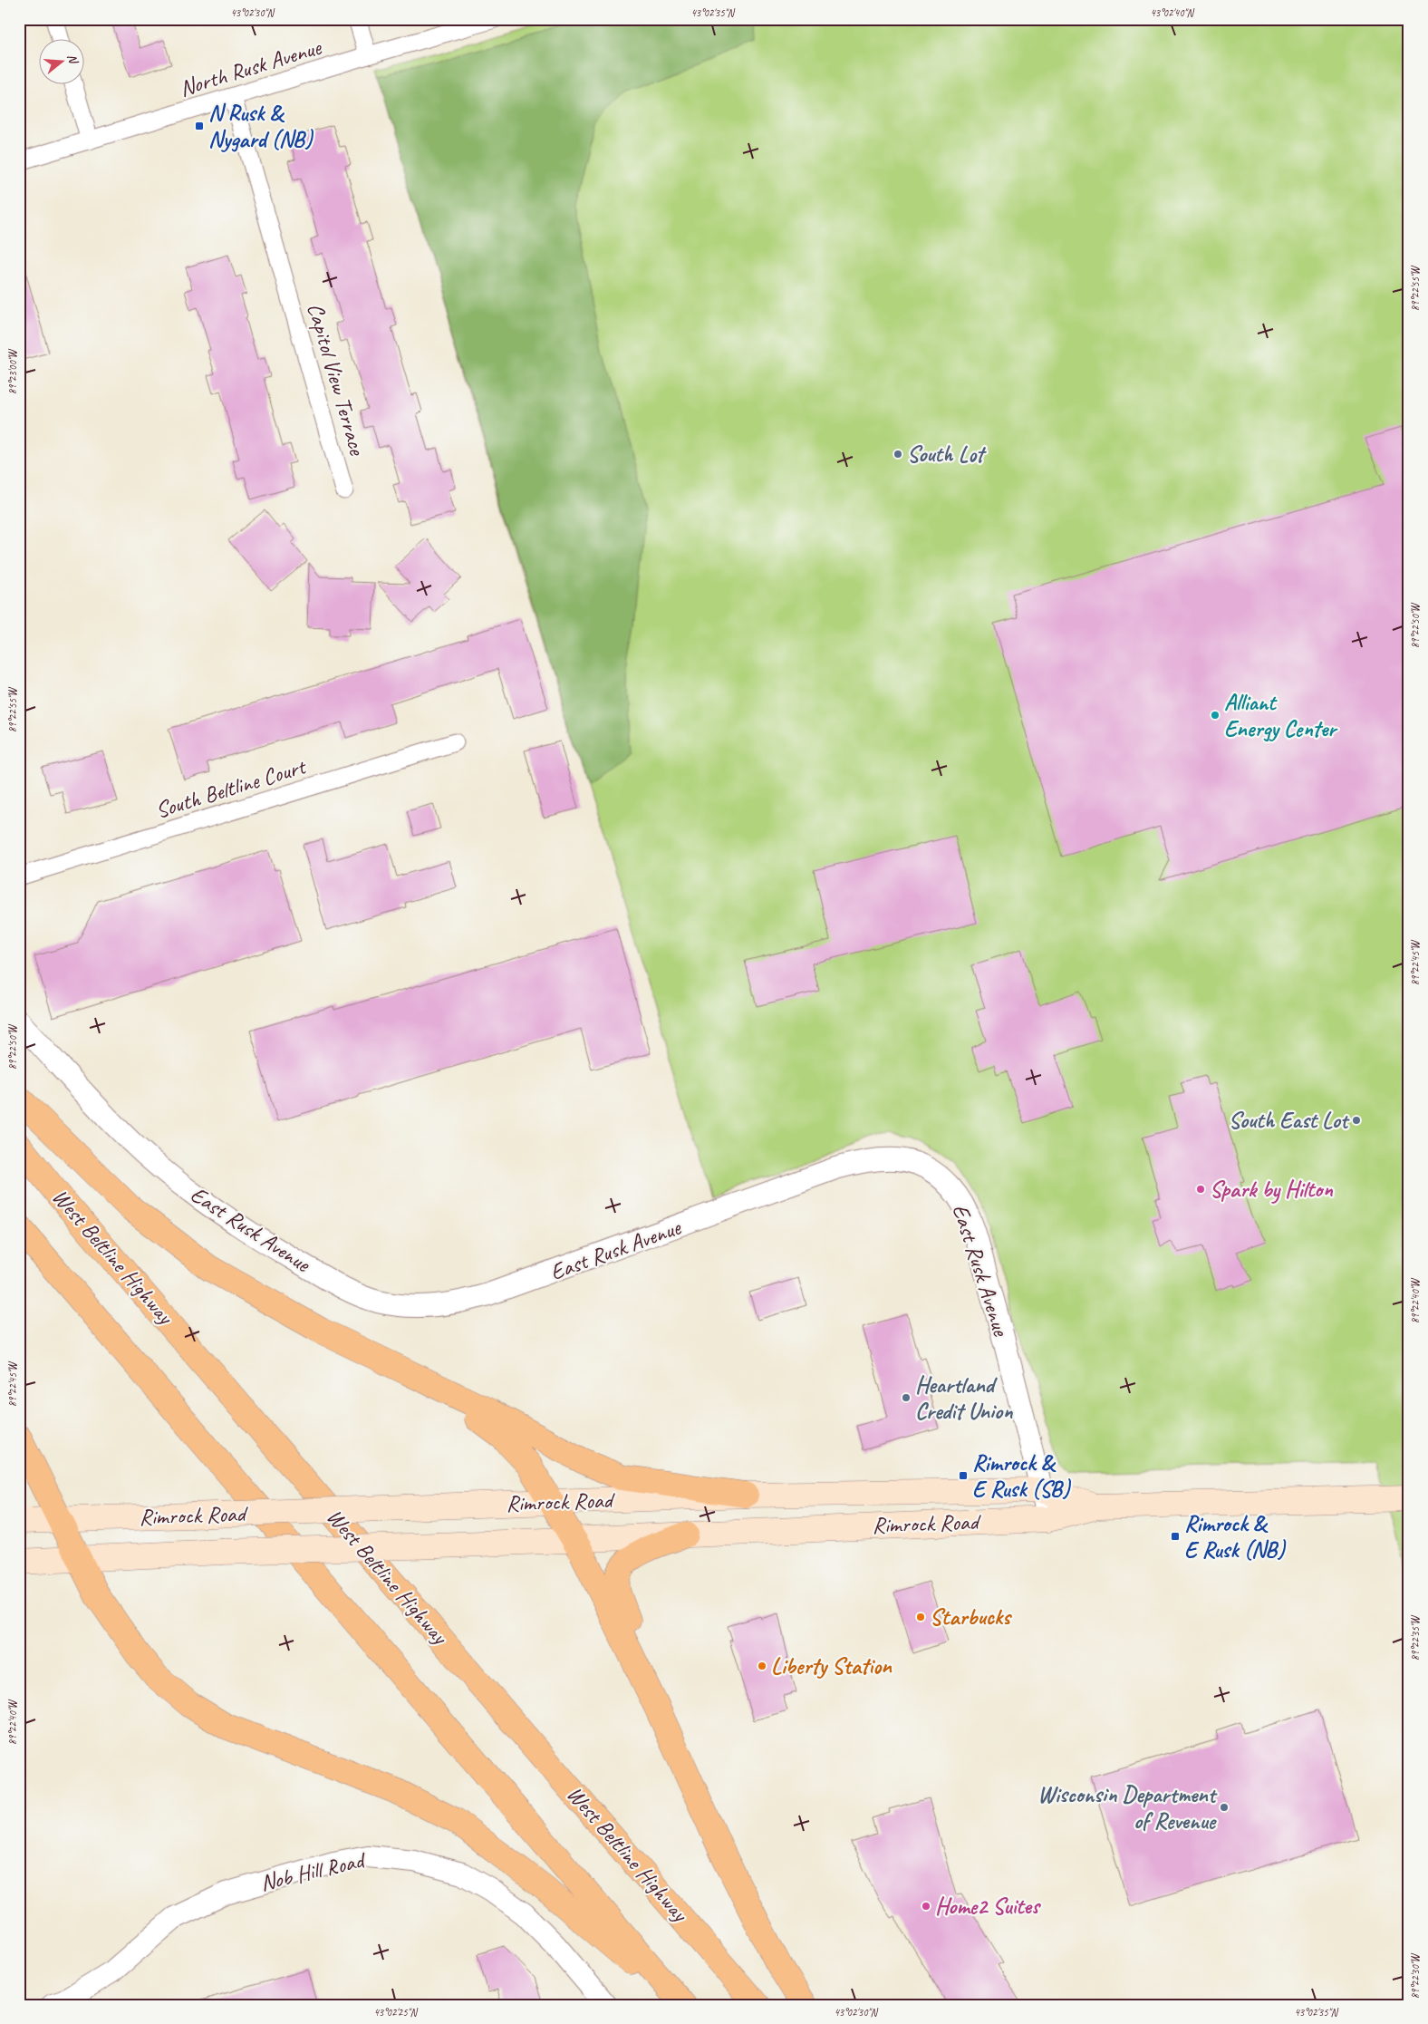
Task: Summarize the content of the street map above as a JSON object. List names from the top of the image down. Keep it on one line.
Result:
{"streets":{"highway":["West Beltline Highway"],"main road":["Rimrock Road"],"street":["North Rusk Avenue","Capitol View Terrace","South Beltline Court","East Rusk Avenue","Nob Hill Road"]},"crossings":[["North Rusk Avenue","Capitol View Terrace"],["East Rusk Avenue","Rimrock Road"]],"places":{"transit":["N Rusk & Nygard (NB)","Rimrock & E Rusk (SB)","Rimrock & E Rusk (NB)"],"other":["South Lot","Alliant Energy Center","South East Lot","Spark by Hilton","Heartland Credit Union","Starbucks","Liberty Station","Wisconsin Department of Revenue","Home2 Suites"]},"north":"right","coordinates":["43°02'30\"N","43°02'35\"N","43°02'40\"N","89°22'55\"W","89°23'00\"W","89°22'50\"W","89°22'45\"W","89°22'40\"W","89°22'35\"W","89°22'30\"W","43°02'25\"N"]}
